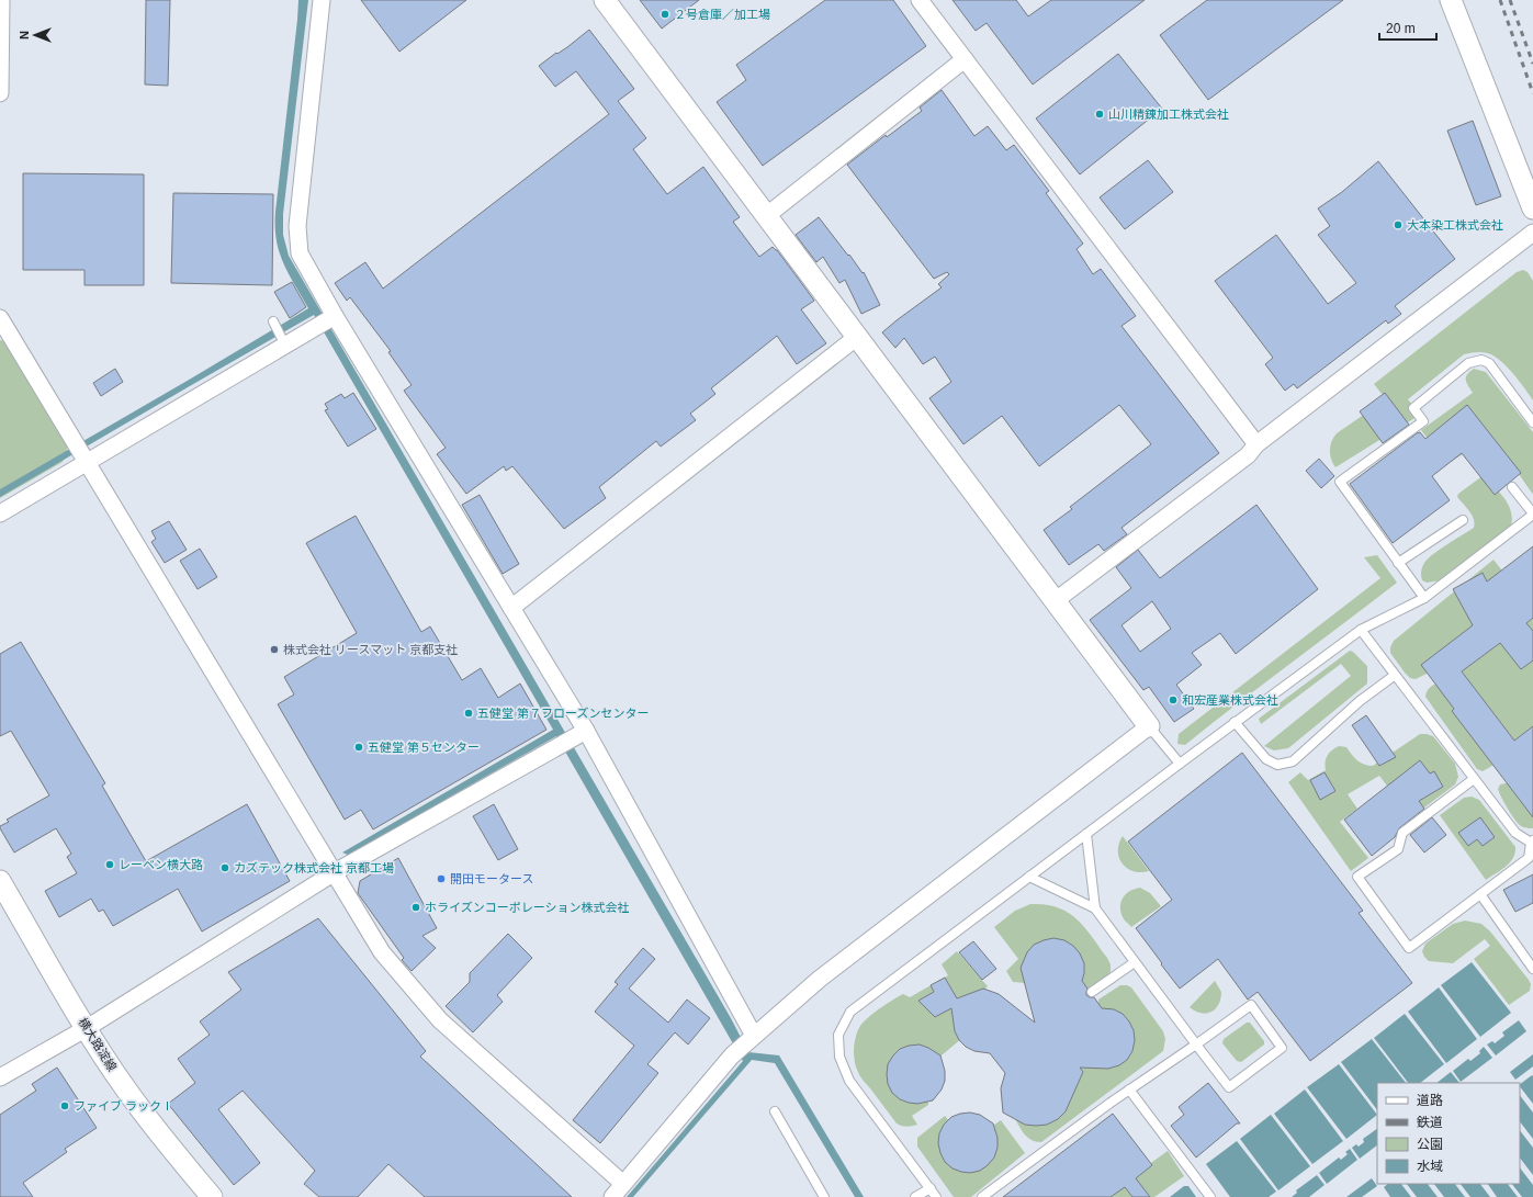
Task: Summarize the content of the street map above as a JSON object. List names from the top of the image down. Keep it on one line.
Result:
{"streets":{"street":["横大路淀線"]},"places":["２号倉庫／加工場","山川精錬加工株式会社","大本染工株式会社","株式会社 リースマット 京都支社","和宏産業株式会社","五健堂 第７フローズンセンター","五健堂 第５センター","レーベン横大路","カズテック株式会社 京都工場","開田モータース","ホライズンコーポレーション株式会社","ファイブ ラックⅠ"],"legend":["道路","鉄道","公園","水域"],"scale_bar":"20 m","north":"left"}
